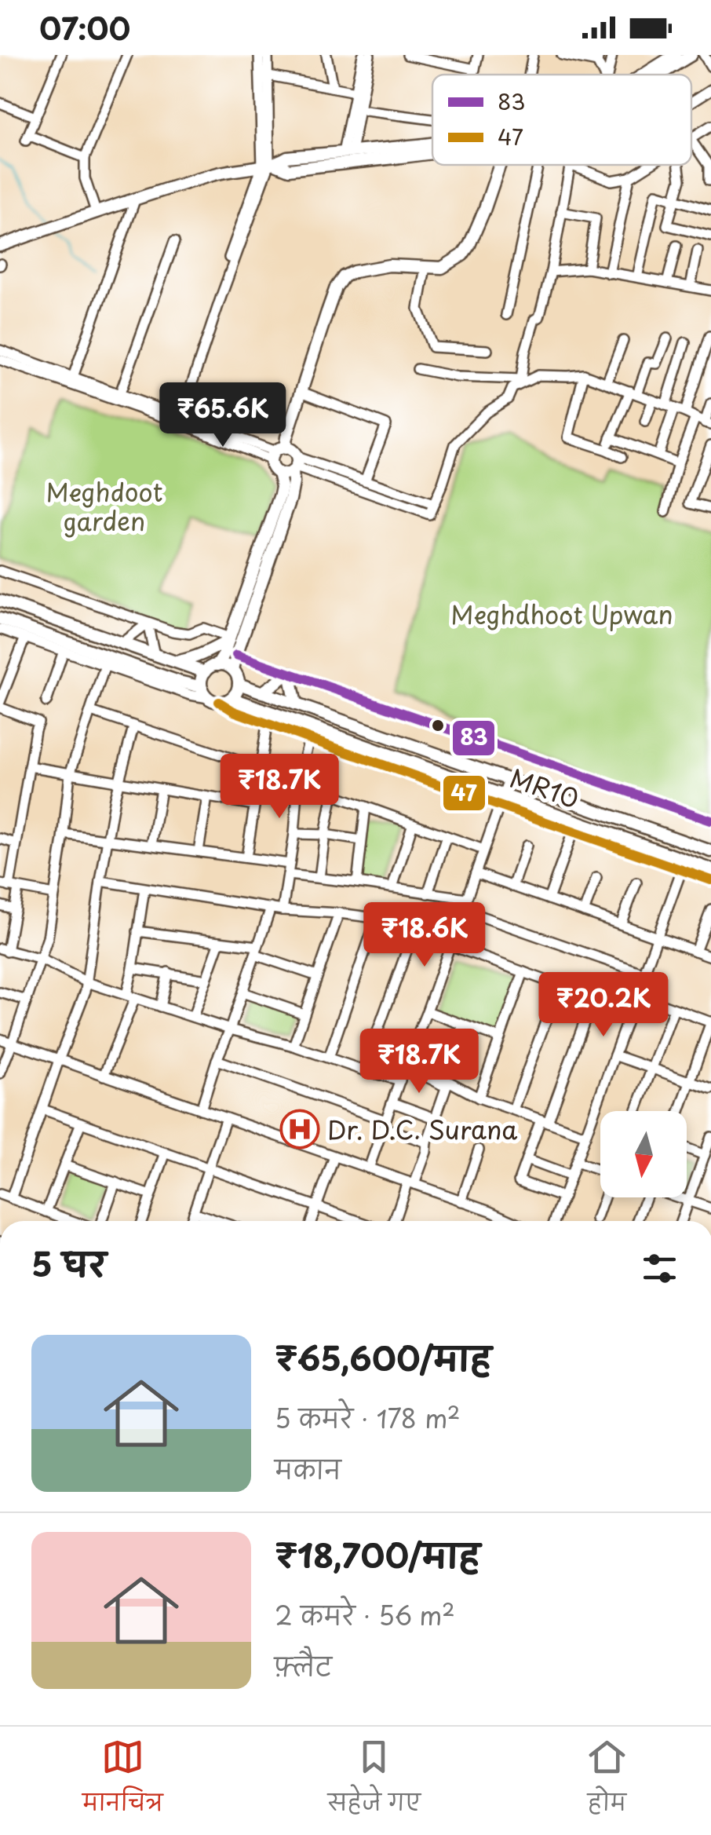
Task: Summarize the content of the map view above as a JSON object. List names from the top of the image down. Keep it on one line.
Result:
{"streets":{"main road":["MR10"]},"parks":["Meghdoot garden","Meghdhoot Upwan"],"places":{"hospital":["Dr. D.C. Surana"]},"lines":["transit line 83","transit line 47"],"legend":["83","47"],"north":"bottom","page":{"status":"07:00","price":["₹65.6K","₹18.7K","₹18.6K","₹20.2K","₹18.7K"],"heading":"5 घर","list":[{"name":"₹65,600/माह","note":"5 कमरे · 178 m² · मकान"},{"name":"₹18,700/माह","note":"2 कमरे · 56 m² · फ़्लैट"}],"tabs":["मानचित्र","सहेजे गए","होम"]}}
